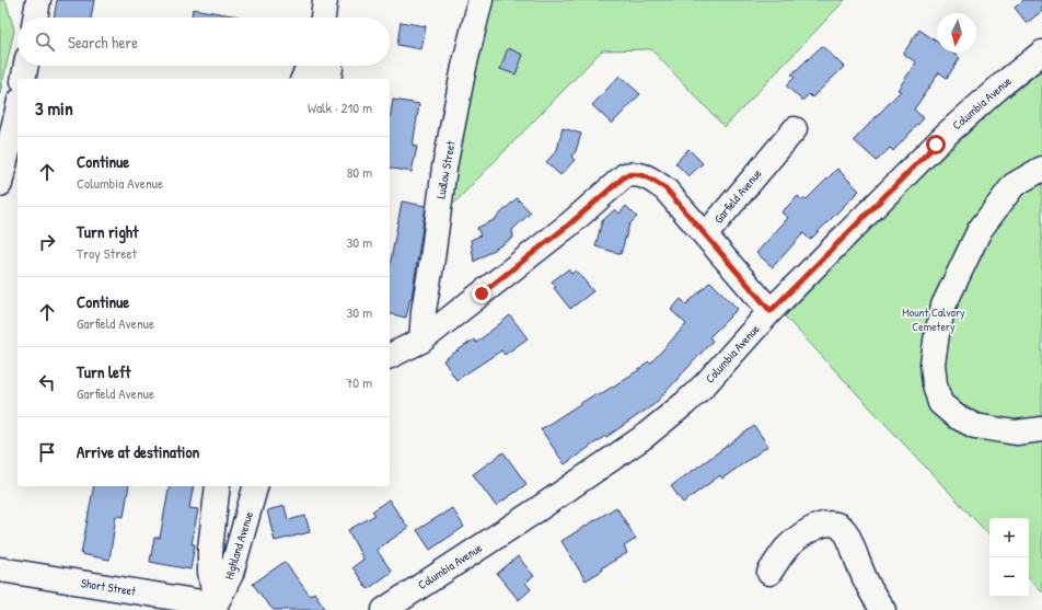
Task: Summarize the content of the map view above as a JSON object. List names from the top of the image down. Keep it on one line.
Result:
{"streets":{"street":["Columbia Avenue","Ludlow Street","Garfield Avenue","Highland Avenue","Short Street"]},"crossings":[["Ludlow Street","Garfield Avenue"],["Highland Avenue","Short Street"]],"parks":["Mount Calvary Cemetery"],"north":"bottom","page":{"search":"Search here","heading":["3 min","Walk · 210 m"],"list":[["Continue","Columbia Avenue","80 m"],["Turn right","Troy Street","30 m"],["Continue","Garfield Avenue","30 m"],["Turn left","Garfield Avenue","70 m"],"Arrive at destination"],"map_buttons":["+","−"]}}
